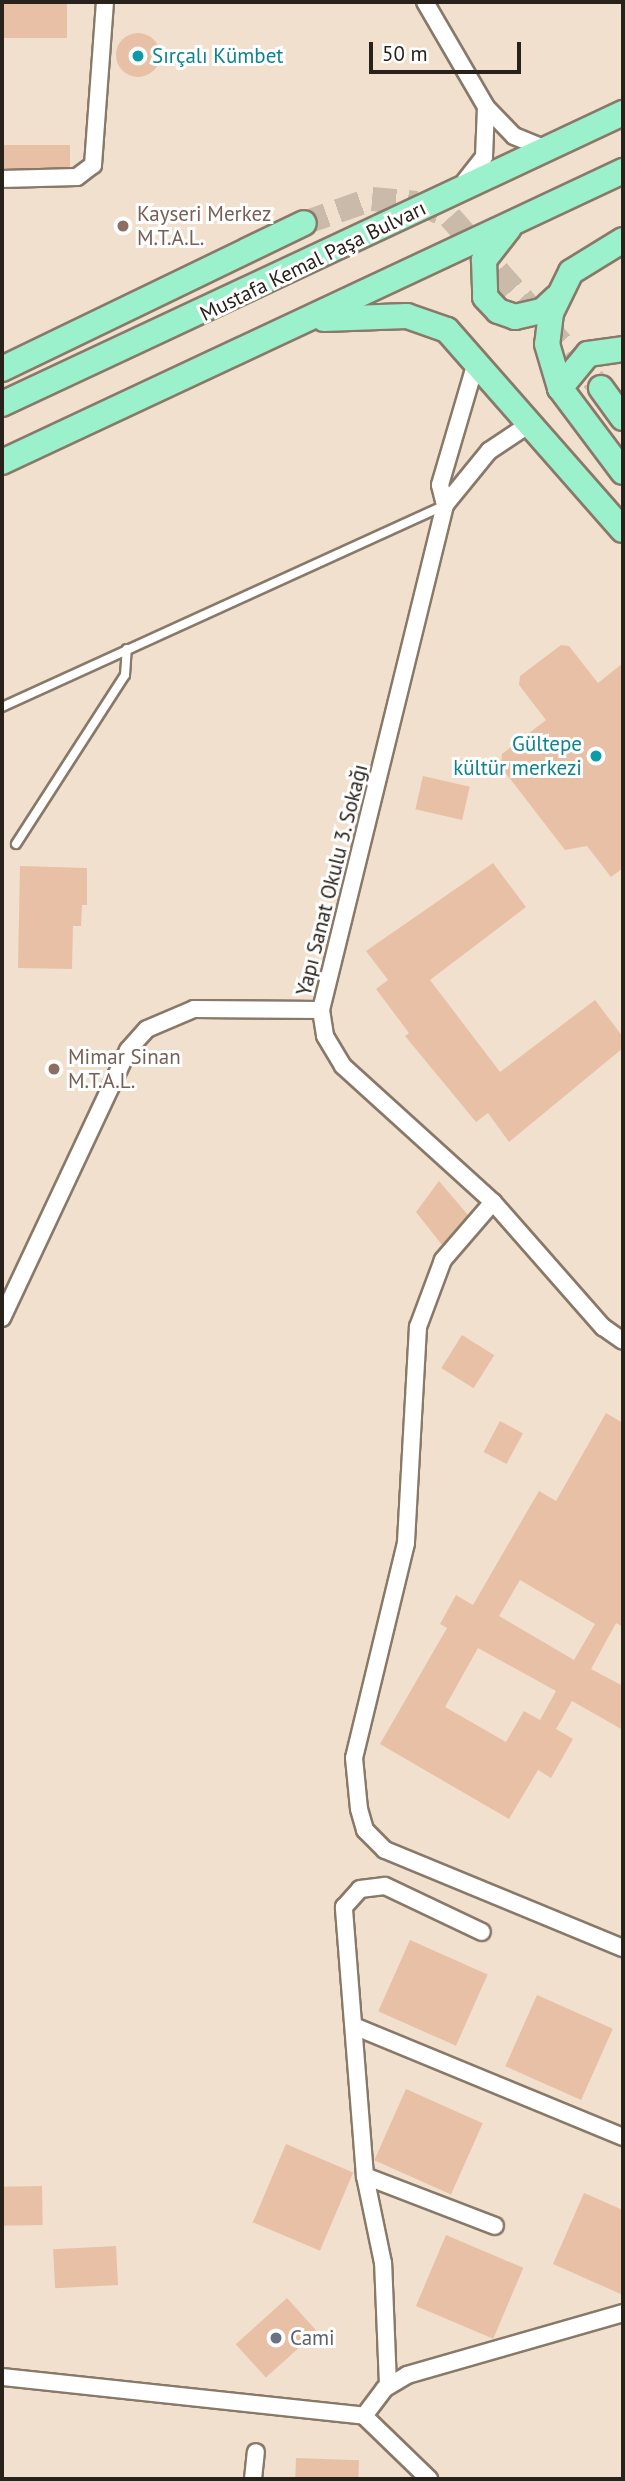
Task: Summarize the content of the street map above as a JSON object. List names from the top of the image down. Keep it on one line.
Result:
{"streets":{"main road":["Mustafa Kemal Paşa Bulvarı"],"street":["Yapı Sanat Okulu 3. Sokağı"]},"places":["Sırçalı Kümbet","Kayseri Merkez M.T.A.L.","Gültepe kültür merkezi","Mimar Sinan M.T.A.L.","Cami"],"scale_bar":"50 m"}
